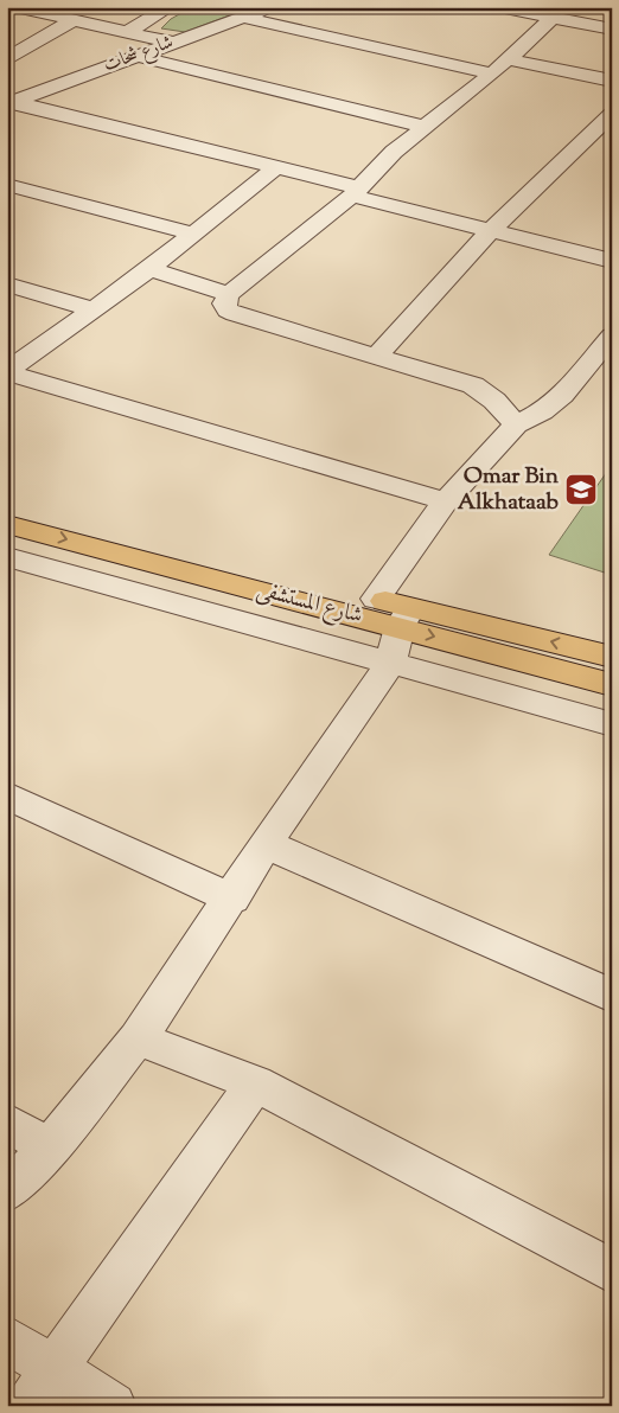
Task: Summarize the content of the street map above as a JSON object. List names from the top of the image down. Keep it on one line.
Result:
{"streets":{"main road":["شارع المستشفى"],"street":["شارع شحات"]},"places":{"school or university":["Omar Bin Alkhataab"]}}
